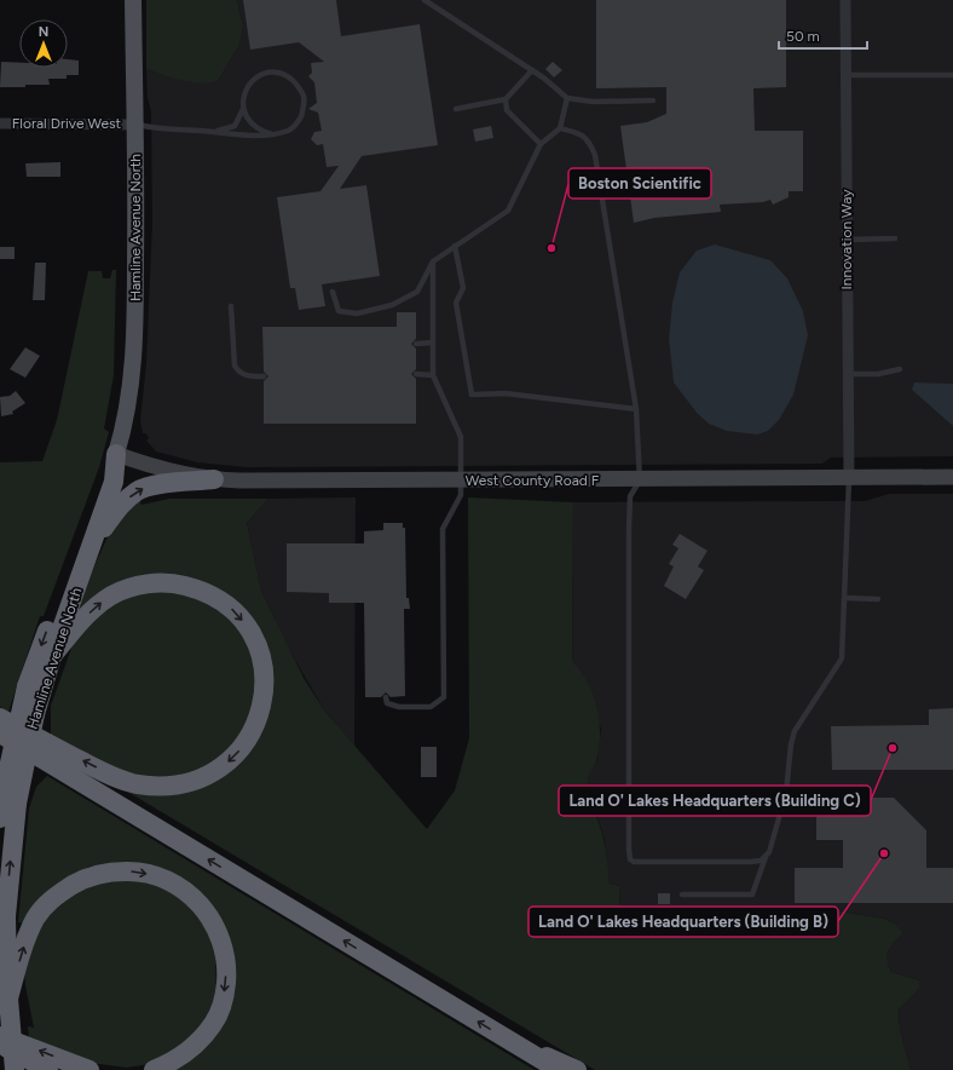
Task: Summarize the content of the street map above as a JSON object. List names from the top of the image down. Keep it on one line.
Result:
{"streets":{"highway":["Hamline Avenue North"],"street":["Floral Drive West","Innovation Way","West County Road F"]},"crossings":[["Floral Drive West","Hamline Avenue North"],["Hamline Avenue North","West County Road F"],["Innovation Way","West County Road F"]],"places":["Boston Scientific","Land O' Lakes Headquarters (Building C)","Land O' Lakes Headquarters (Building B)"],"scale_bar":"50 m","north":"top"}
